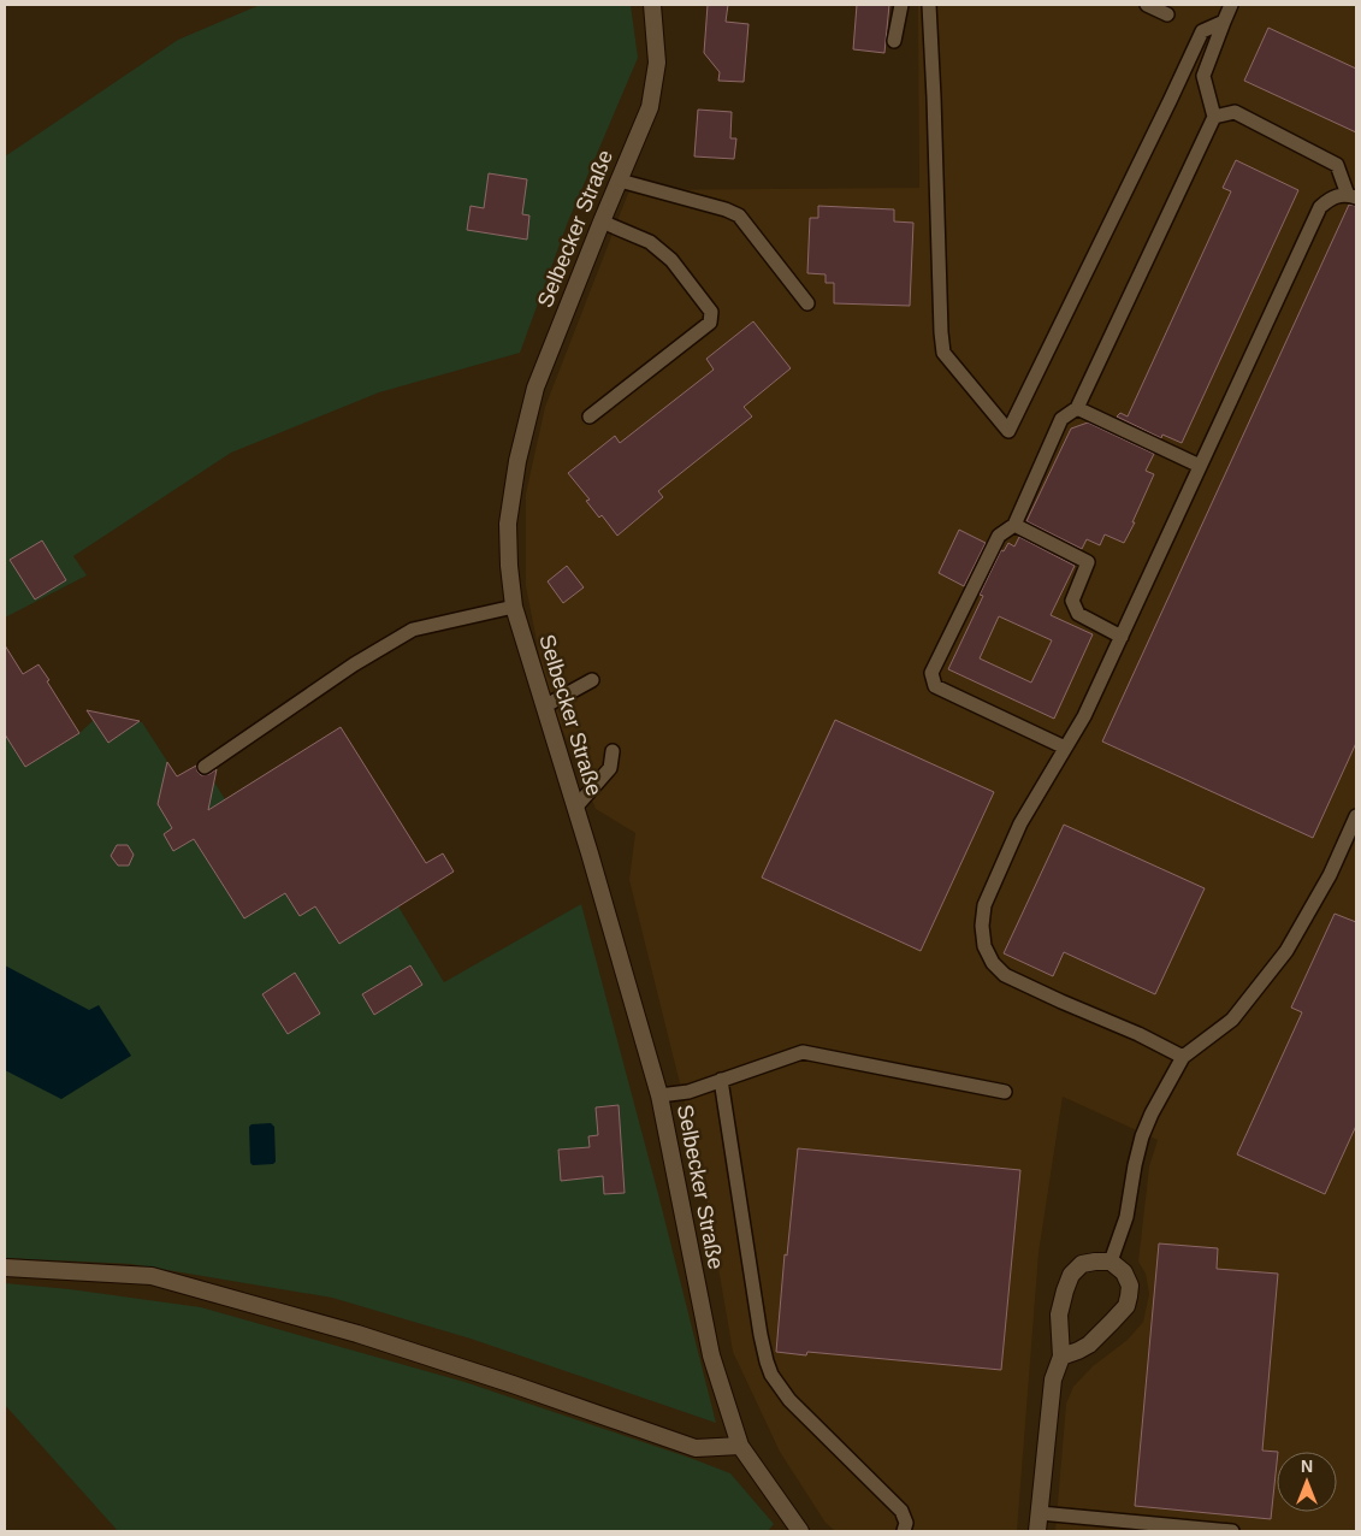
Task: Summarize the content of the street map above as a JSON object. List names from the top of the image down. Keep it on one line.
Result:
{"streets":{"street":["Selbecker Straße"]},"north":"top"}
